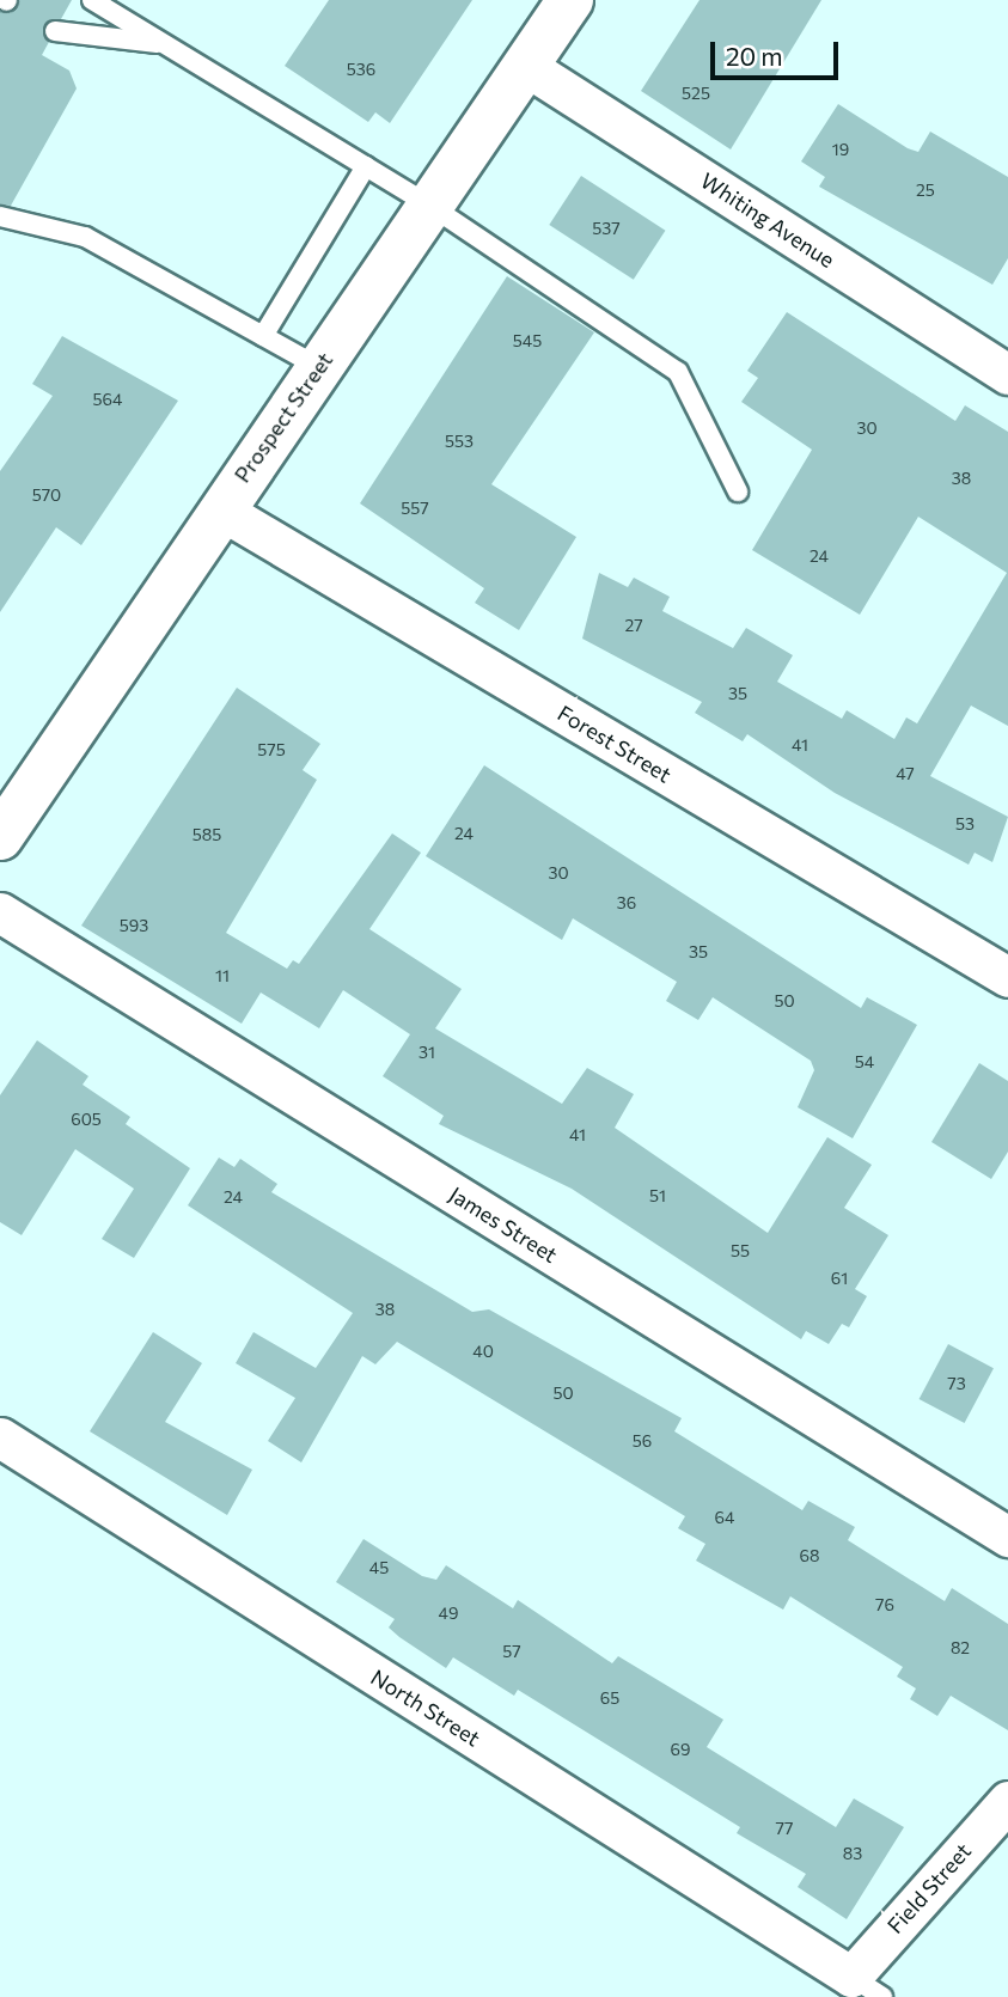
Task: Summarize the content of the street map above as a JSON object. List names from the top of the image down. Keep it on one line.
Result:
{"streets":{"main road":["Prospect Street"],"street":["Whiting Avenue","Forest Street","James Street","North Street","Field Street"]},"crossings":[["Whiting Avenue","Prospect Street"],["Prospect Street","Forest Street"],["North Street","Field Street"]],"house_numbers":["536","525","19","25","537","545","564","30","553","38","570","557","24","27","35","41","575","47","53","24","585","30","36","593","35","11","50","31","54","605","41","51","24","55","61","38","40","73","50","56","64","68","45","76","49","82","57","65","69","77","83"],"scale_bar":"20 m"}
